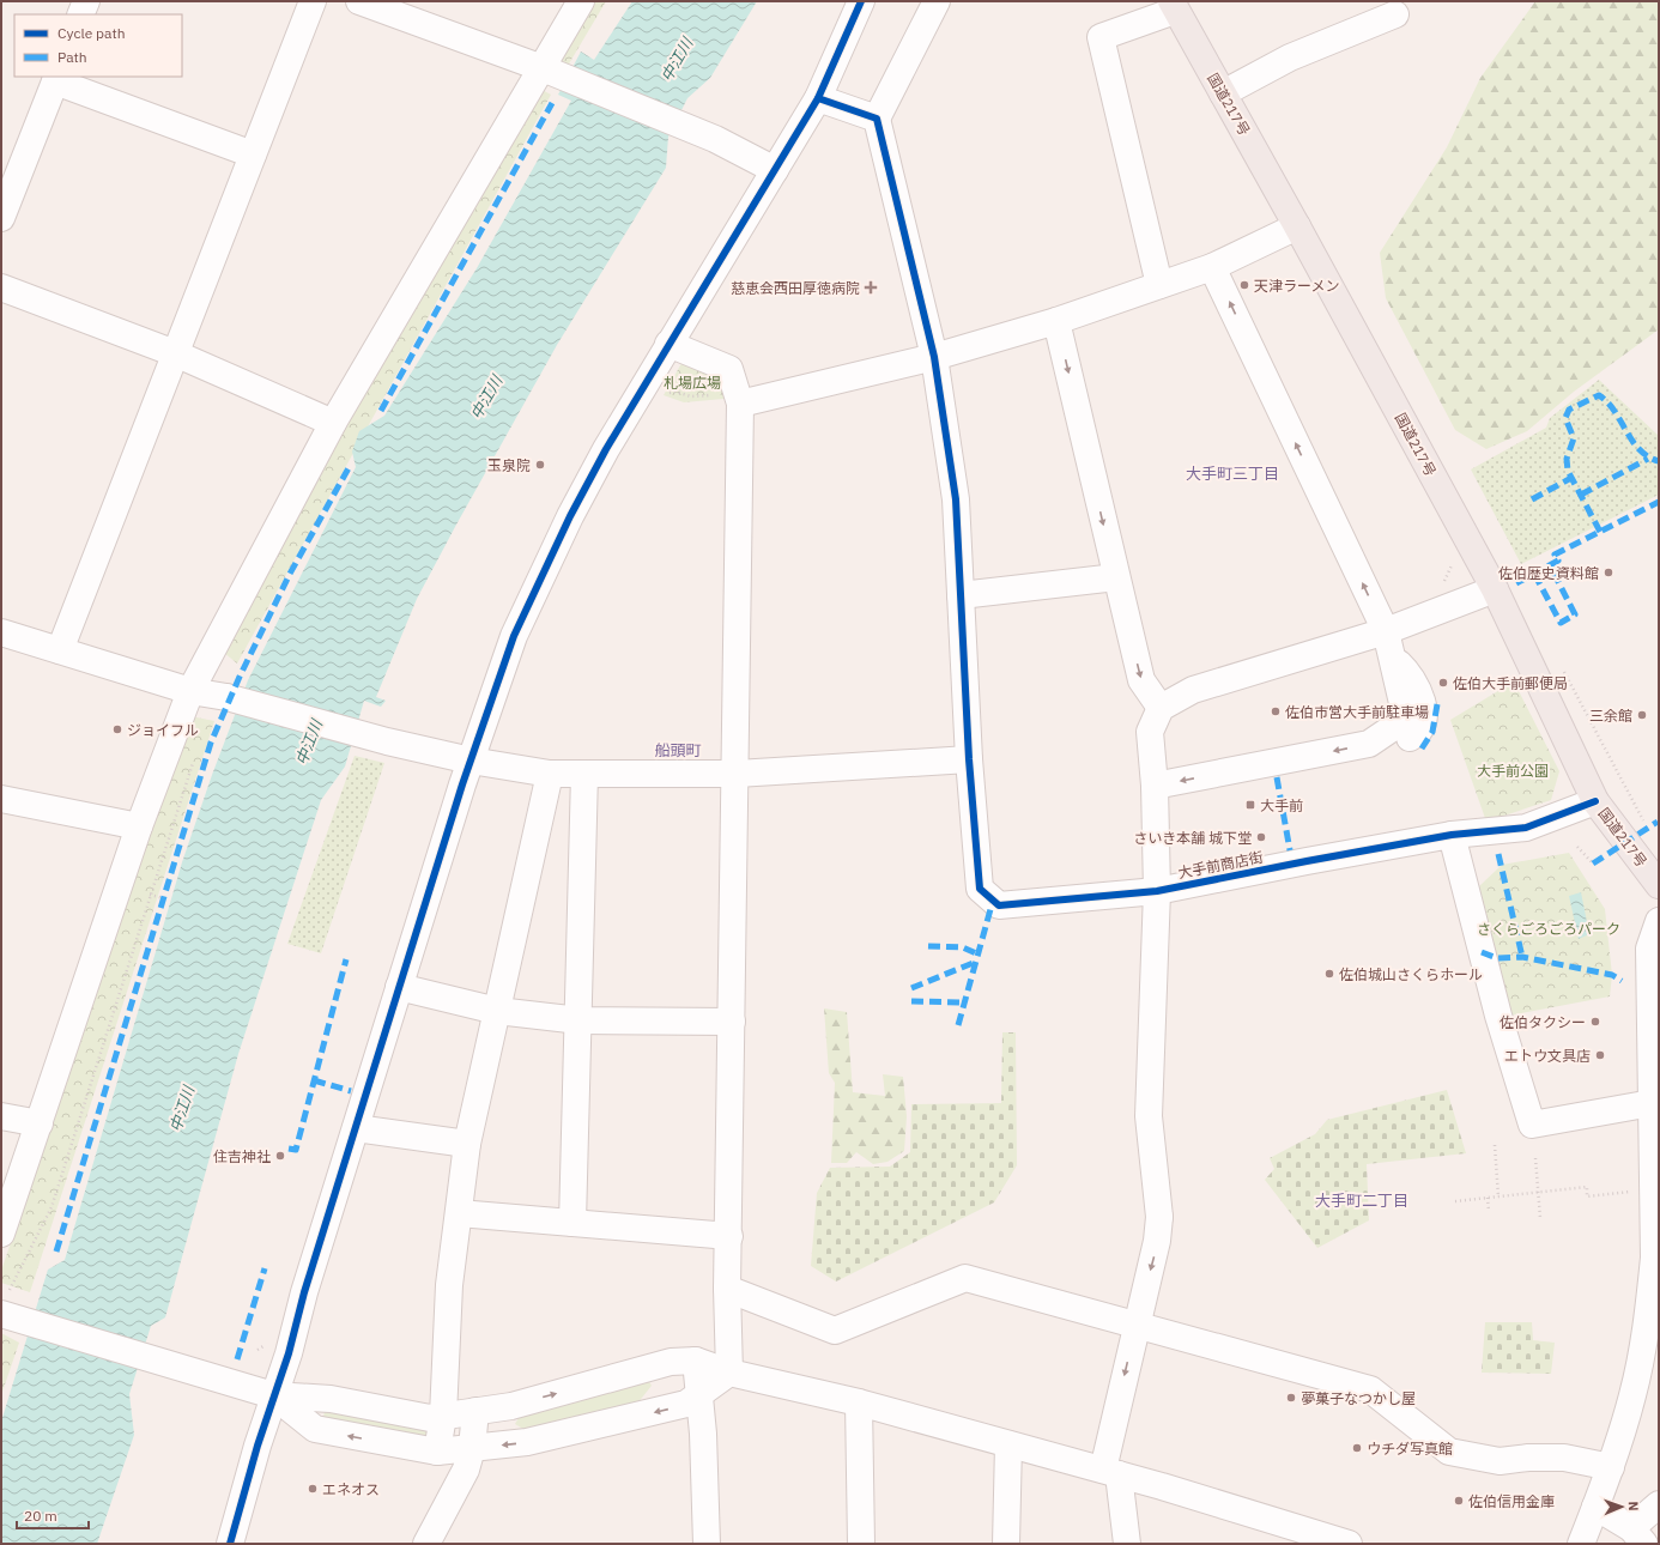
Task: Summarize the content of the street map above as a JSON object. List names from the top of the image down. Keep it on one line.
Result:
{"streets":{"highway":["国道217号"],"street":["大手前商店街"]},"crossings":[["国道217号","大手前商店街"]],"districts":["大手町三丁目","船頭町","大手町二丁目"],"water":["中江川"],"parks":["札場広場","大手前公園","さくらごろごろパーク"],"places":{"other":["天津ラーメン","玉泉院","佐伯歴史資料館","佐伯大手前郵便局","佐伯市営大手前駐車場","三余館","ジョイフル","さいき本舗 城下堂","佐伯城山さくらホール","佐伯タクシー","エトウ文具店","住吉神社","夢菓子なつかし屋","ウチダ写真館","エネオス","佐伯信用金庫"],"health":["慈恵会西田厚徳病院"],"transit":["大手前"]},"legend":["Cycle path","Path"],"scale_bar":"20 m","north":"right"}
